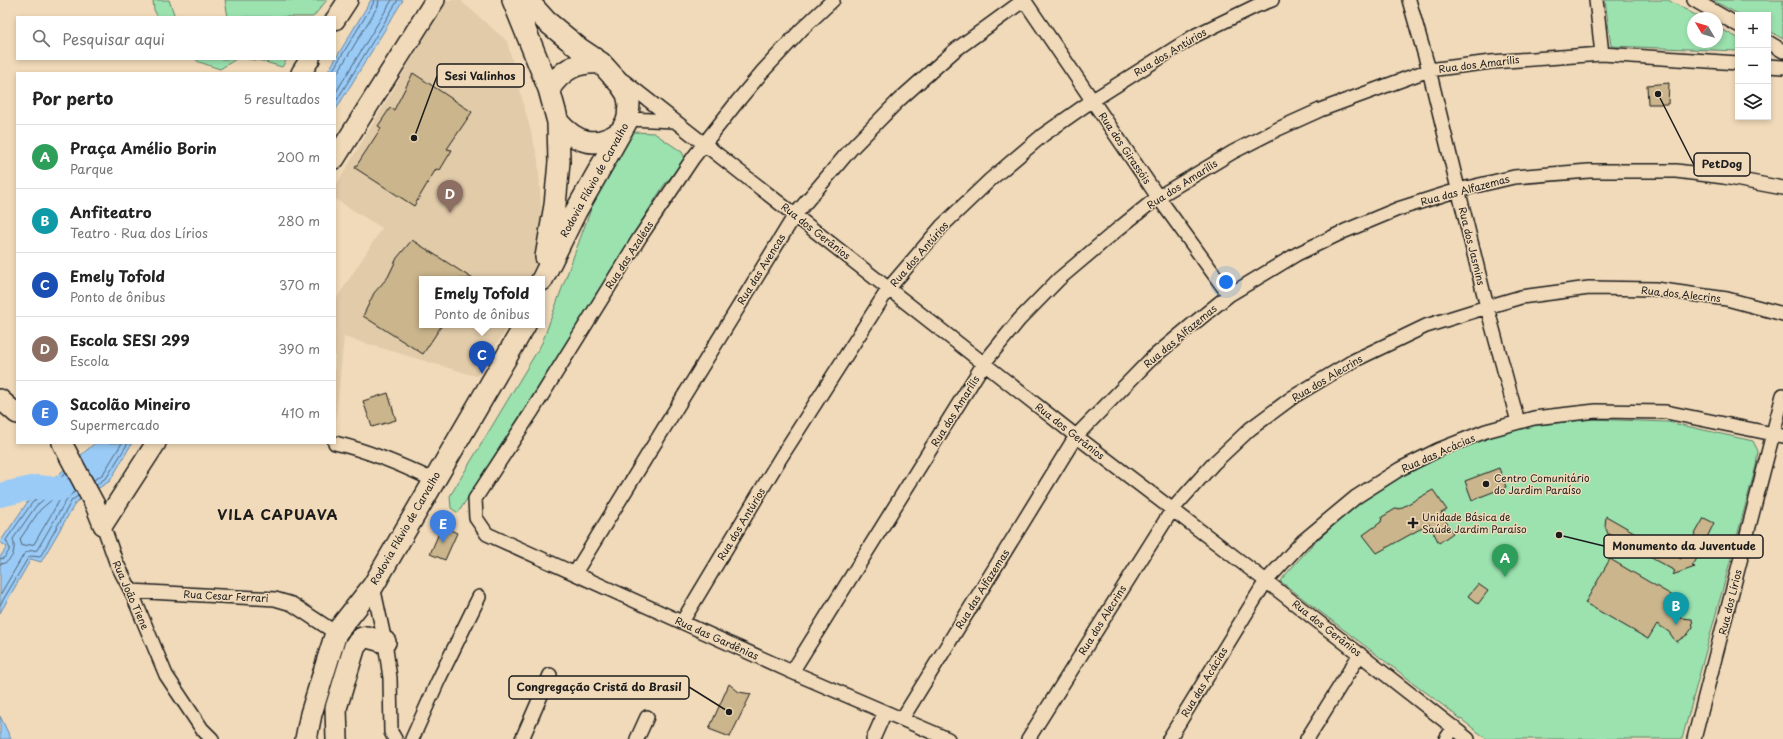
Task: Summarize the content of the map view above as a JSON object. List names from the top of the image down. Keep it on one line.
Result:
{"streets":{"main road":["Rodovia Flávio de Carvalho","Rua João Tiene"],"street":["Rua dos Antúrios","Rua dos Amarílis","Rua dos Girassóis","Rua das Alfazemas","Rua dos Gerânios","Rua dos Jasmins","Rua das Azaléas","Rua das Avencas","Rua dos Alecrins","Rua das Acácias","Rua Cesar Ferrari","Rua dos Lírios","Rua das Gardênias"]},"crossings":[["Rua dos Antúrios","Rua dos Girassóis"],["Rua dos Antúrios","Rua dos Gerânios"],["Rua dos Antúrios","Rua das Gardênias"],["Rua dos Amarílis","Rua dos Girassóis"],["Rua dos Amarílis","Rua dos Gerânios"],["Rua dos Amarílis","Rua dos Jasmins"],["Rua dos Amarílis","Rua das Gardênias"],["Rua dos Girassóis","Rua das Alfazemas"],["Rua dos Girassóis","Rua das Avencas"],["Rodovia Flávio de Carvalho","Rua dos Gerânios"],["Rodovia Flávio de Carvalho","Rua Cesar Ferrari"],["Rua das Alfazemas","Rua dos Gerânios"],["Rua das Alfazemas","Rua dos Jasmins"],["Rua das Alfazemas","Rua das Gardênias"],["Rua dos Gerânios","Rua das Azaléas"],["Rua dos Gerânios","Rua das Avencas"],["Rua dos Gerânios","Rua dos Alecrins"],["Rua dos Gerânios","Rua das Acácias"],["Rua dos Jasmins","Rua dos Alecrins"],["Rua dos Jasmins","Rua das Acácias"],["Rua das Azaléas","Rua das Gardênias"],["Rua das Avencas","Rua das Gardênias"],["Rua das Acácias","Rua dos Lírios"],["Rua João Tiene","Rua Cesar Ferrari"]],"districts":["VILA CAPUAVA"],"places":{"other":["PetDog","Sesi Valinhos","Centro Comunitário do Jardim Paraíso","Monumento da Juventude","Congregação Cristã do Brasil"],"health":["Unidade Básica de Saúde Jardim Paraíso"]},"north":"top left","page":{"map_buttons":["+","−"],"search":"Pesquisar aqui","heading":["Por perto","5 resultados"],"list":[{"mark":"A","name":"Praça Amélio Borin","note":"Parque","value":"200 m"},{"mark":"B","name":"Anfiteatro","note":"Teatro · Rua dos Lírios","value":"280 m"},{"mark":"C","name":"Emely Tofold","note":"Ponto de ônibus","value":"370 m"},{"mark":"D","name":"Escola SESI 299","note":"Escola","value":"390 m"},{"mark":"E","name":"Sacolão Mineiro","note":"Supermercado","value":"410 m"}],"pins":["D","C","E","A","B"],"popup":["Emely Tofold","Ponto de ônibus"]}}
